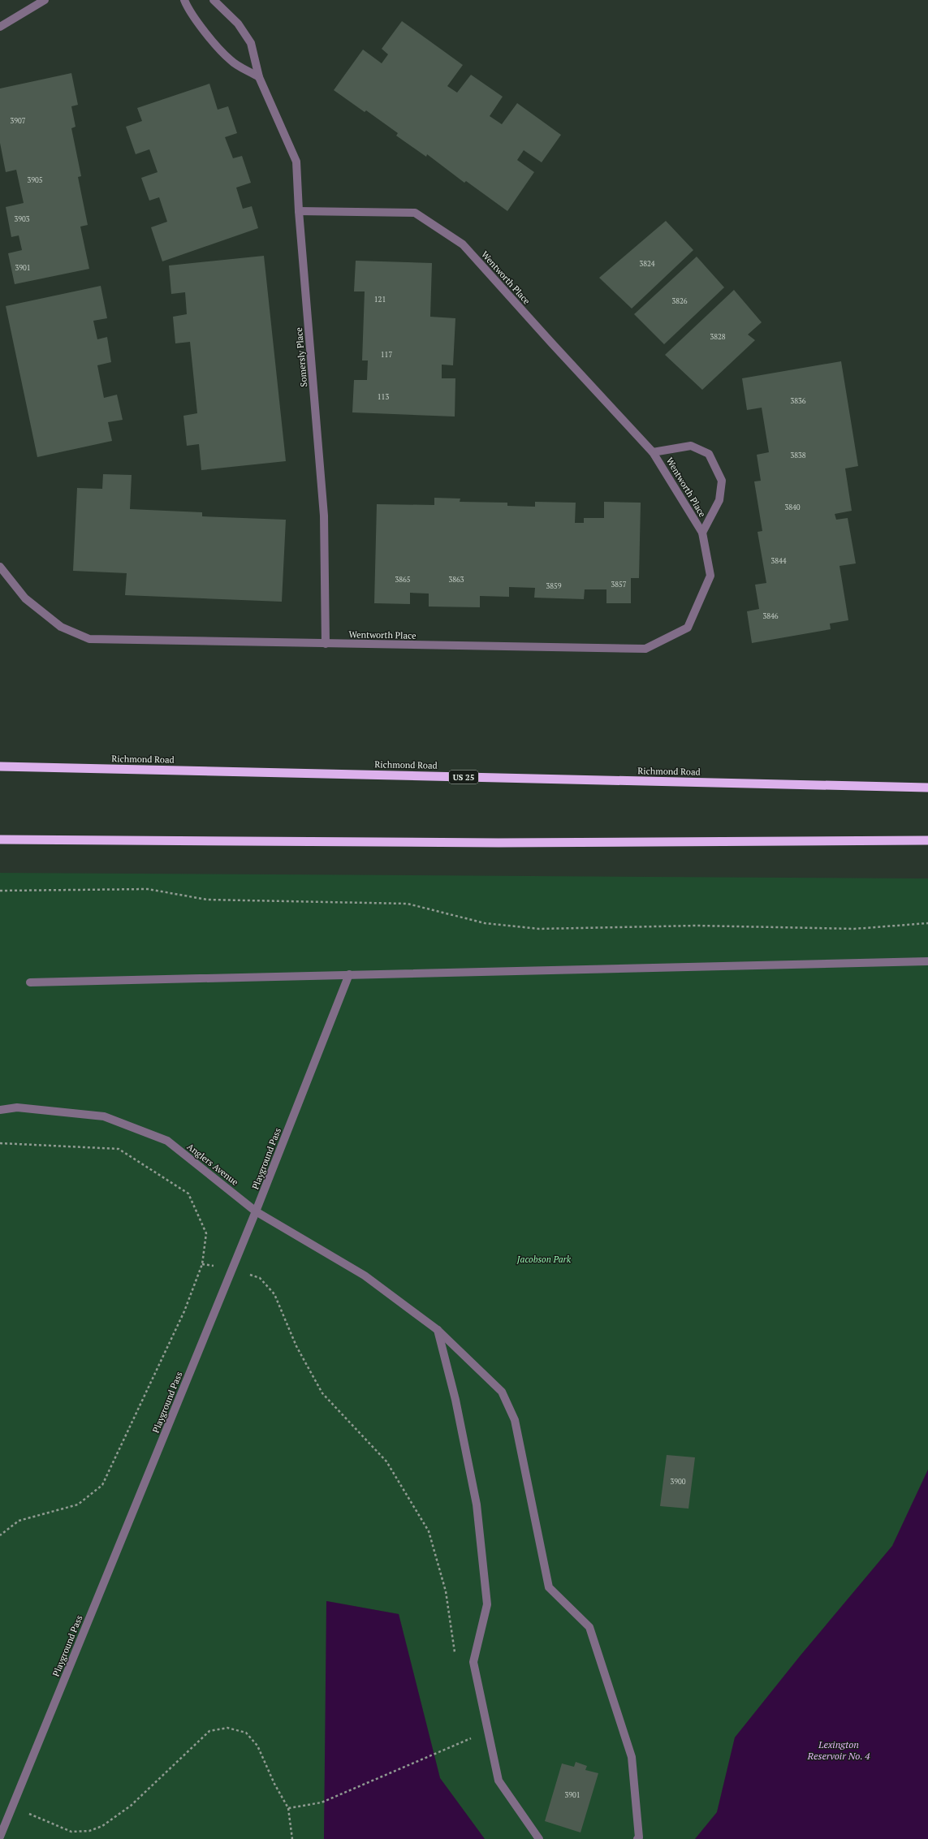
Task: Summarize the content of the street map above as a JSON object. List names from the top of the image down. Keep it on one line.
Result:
{"streets":{"highway":["Richmond Road","US 25"],"street":["Wentworth Place","Somersly Place","Playground Pass","Anglers Avenue"]},"crossings":[["Wentworth Place","Somersly Place"],["Playground Pass","Anglers Avenue"]],"water":["Lexington Reservoir No. 4"],"parks":["Jacobson Park"],"house_numbers":["3907","3905","3903","3824","3901","121","3826","3828","117","113","3836","3838","3840","3844","3865","3863","3857","3859","3846","3900","3901"]}
